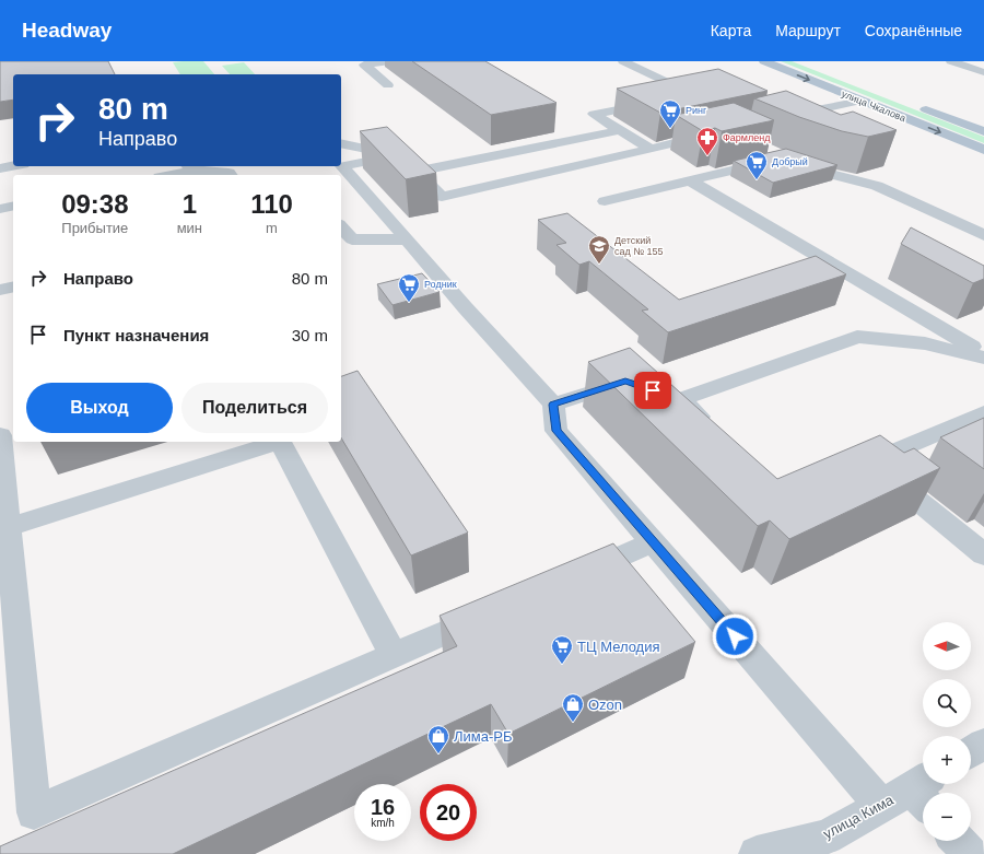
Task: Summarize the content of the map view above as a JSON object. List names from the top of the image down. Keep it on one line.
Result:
{"streets":{"main road":["улица Чкалова"],"street":["улица Кима"]},"places":{"supermarket":["Ринг","Добрый","Родник","ТЦ Мелодия"],"pharmacy":["Фармленд"],"school or university":["Детский сад № 155"],"shop":["Ozon","Лима-РБ"]},"north":"left","page":{"header":"Headway","nav":["Карта","Маршрут","Сохранённые"],"turn":["80 m","Направо"],"eta":["09:38","Прибытие","1","мин","110","m"],"list":[{"name":"Направо","value":"80 m"},{"name":"Пункт назначения","value":"30 m"}],"buttons":["Выход","Поделиться"],"map_buttons":["+","−"],"speed":"16 km/h","limit":"20"}}
